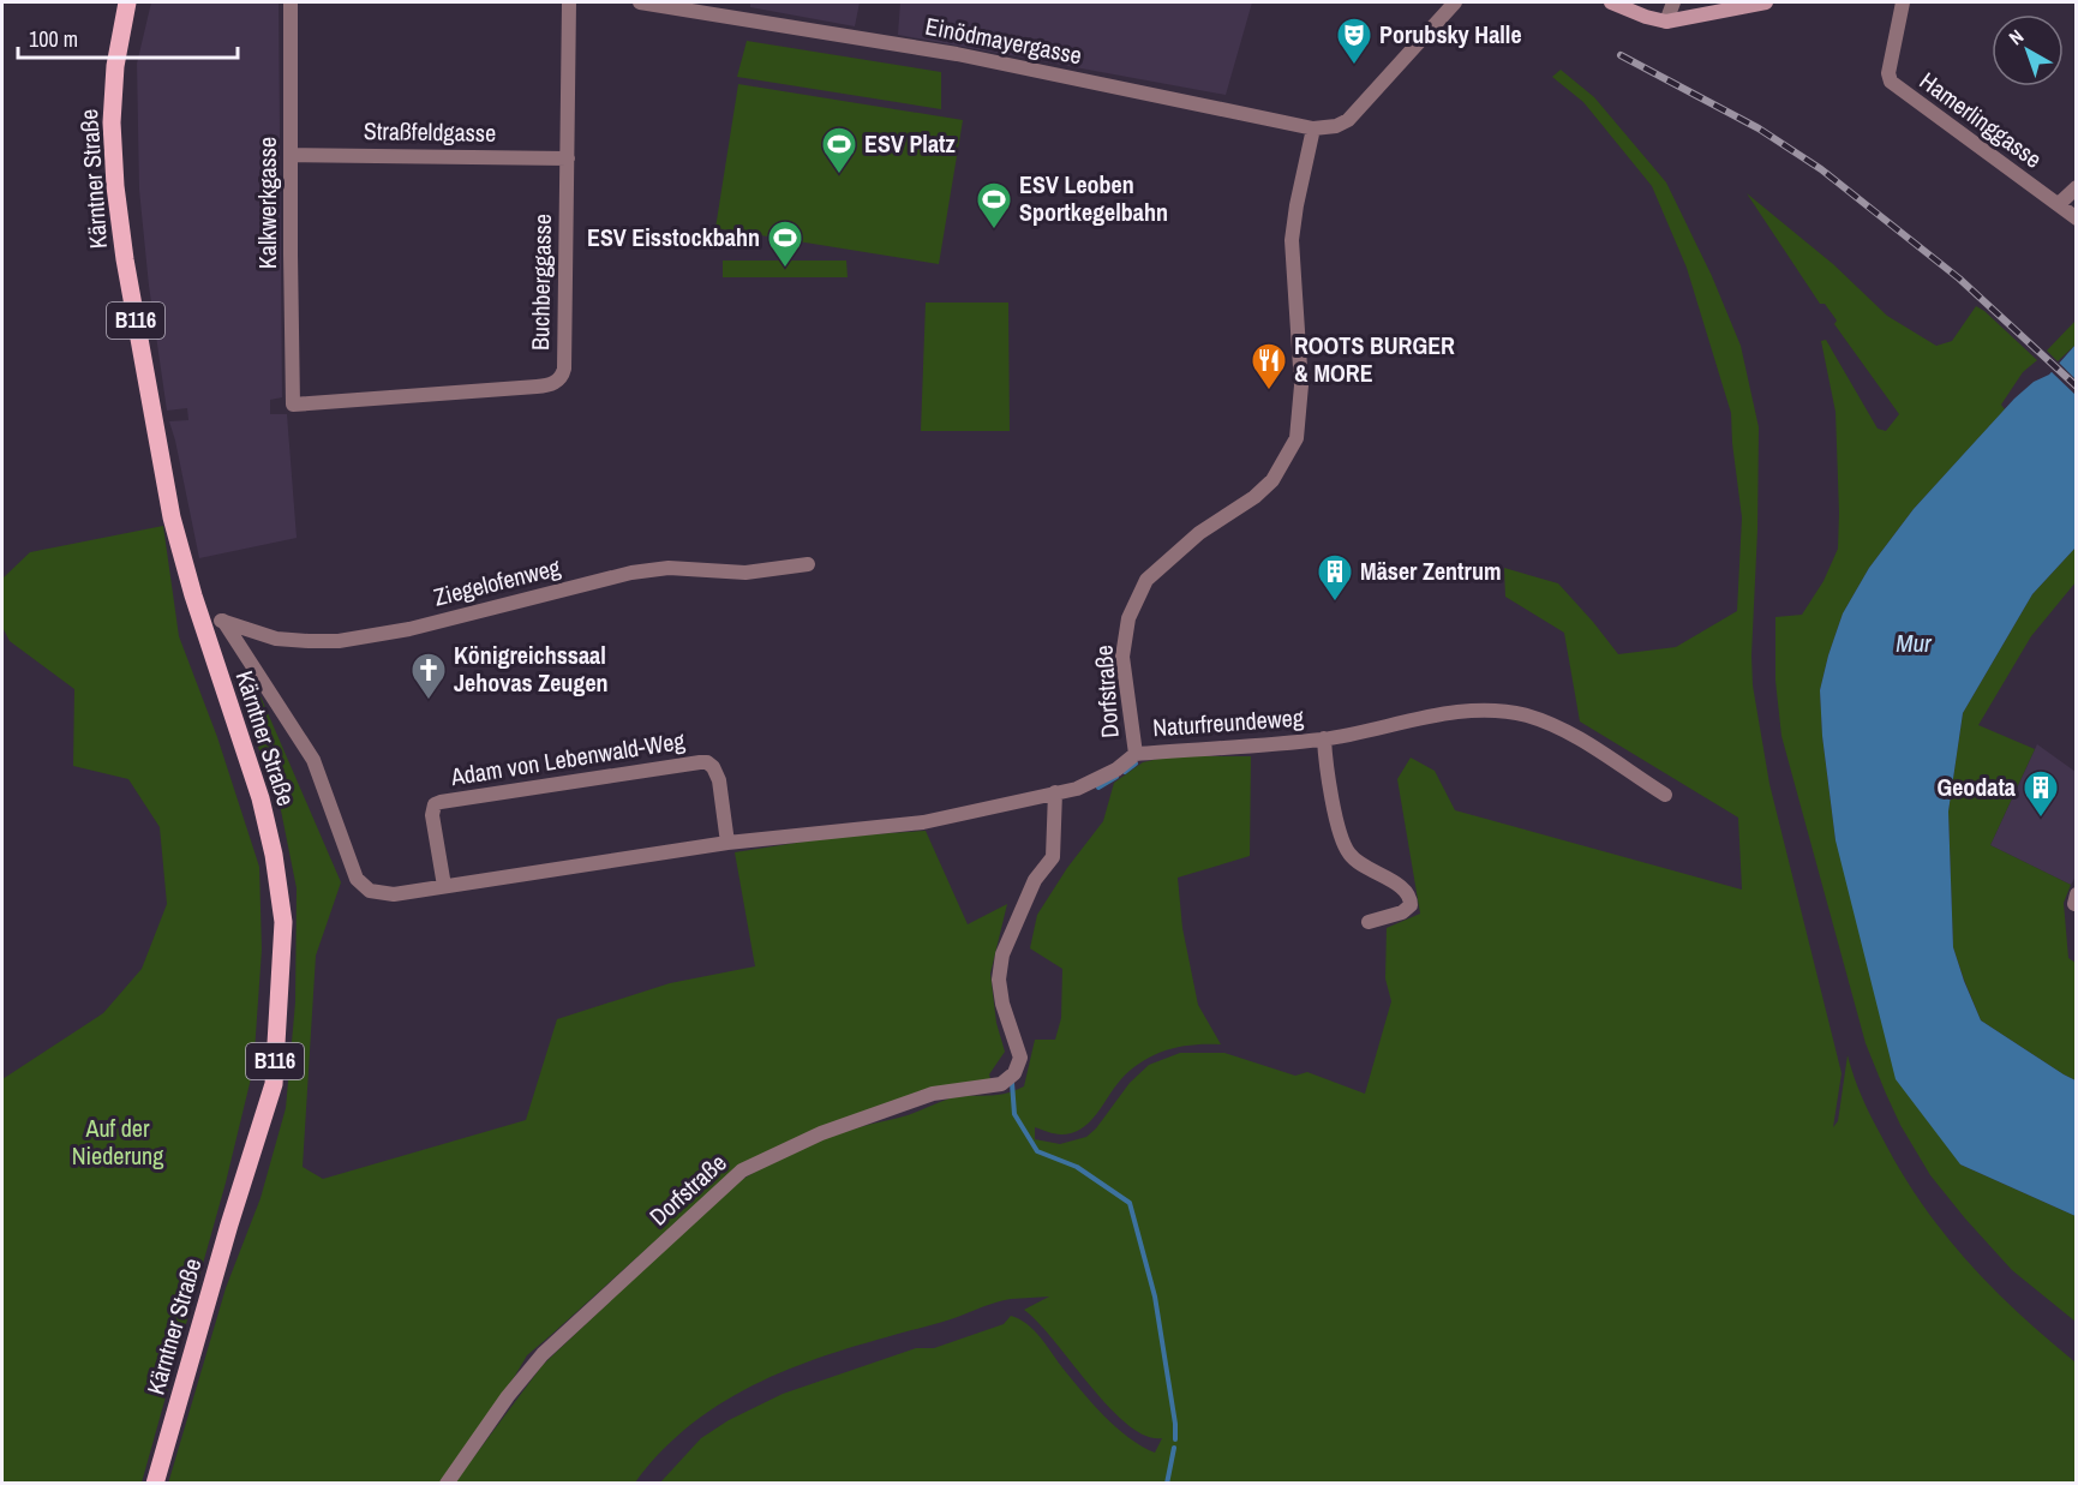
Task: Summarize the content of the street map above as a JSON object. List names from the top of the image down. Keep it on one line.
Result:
{"streets":{"main road":["Kärntner Straße","B116"],"street":["Einödmayergasse","Hamerlinggasse","Straßfeldgasse","Kalkwerkgasse","Buchberggasse","Ziegelofenweg","Dorfstraße","Naturfreundeweg","Adam von Lebenwald-Weg"]},"crossings":[["Einödmayergasse","Dorfstraße"],["Straßfeldgasse","Kalkwerkgasse"],["Straßfeldgasse","Buchberggasse"],["Kärntner Straße","Ziegelofenweg"],["Kalkwerkgasse","Buchberggasse"],["Dorfstraße","Naturfreundeweg"]],"water":["Mur"],"parks":["Auf der Niederung"],"places":{"theatre":["Porubsky Halle"],"sports":["ESV Platz","ESV Leoben Sportkegelbahn","ESV Eisstockbahn"],"restaurant":["ROOTS BURGER & MORE"],"building":["Mäser Zentrum","Geodata"],"church":["Königreichssaal Jehovas Zeugen"]},"scale_bar":"100 m","north":"top left"}
